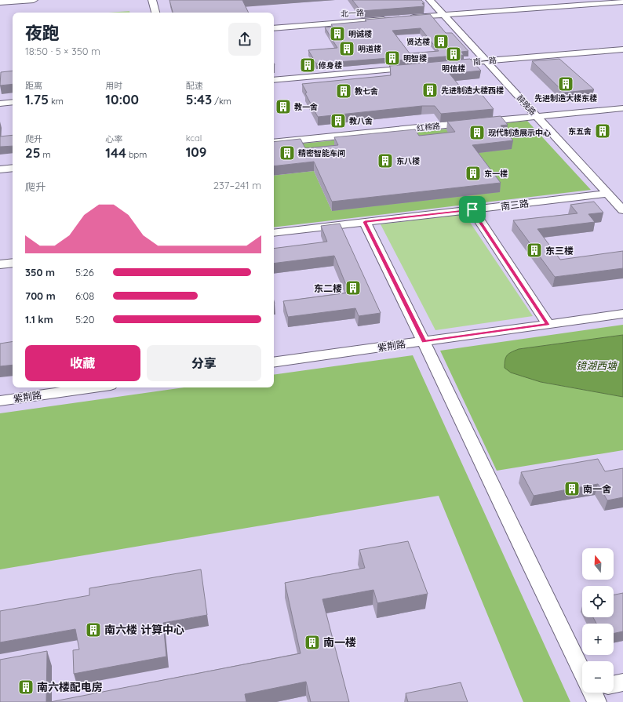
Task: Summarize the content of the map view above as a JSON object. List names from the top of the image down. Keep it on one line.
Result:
{"streets":{"street":["北一路","南一路","醉晚路","红棉路","南三路","紫荆路"]},"crossings":[["南一路","醉晚路"],["醉晚路","红棉路"],["醉晚路","南三路"]],"water":["镜湖西塘"],"places":{"building":["明诚楼","贤达楼","明道楼","明信楼","明智楼","修身楼","先进制造大楼东楼","先进制造大楼西楼","教七舍","教一舍","教八舍","东五舍","现代制造展示中心","精密智能车间","东八楼","东一楼","东三楼","东二楼","南一舍","南六楼 计算中心","南一楼","南六楼配电房"]},"north":"top","page":{"heading":["夜跑","18:50 · 5 × 350 m"],"stats":[["距离","1.75 km"],["用时","10:00"],["配速","5:43 /km"],["爬升","25 m"],["心率","144 bpm"],["kcal","109"]],"chart":["爬升","237–241 m"],"list":[{"name":"350 m","note":"5:26"},{"name":"700 m","note":"6:08"},{"name":"1.1 km","note":"5:20"}],"buttons":["收藏","分享"],"map_buttons":["+","−"]}}
